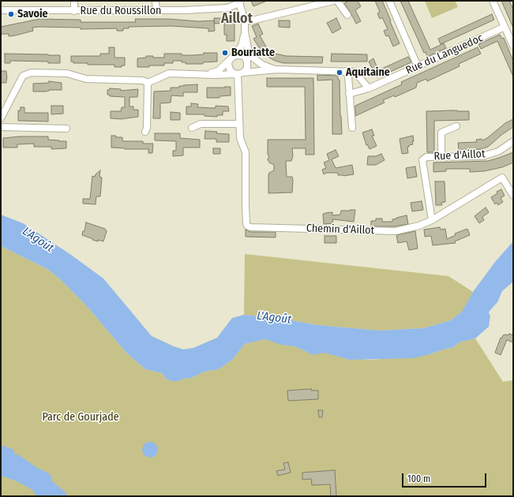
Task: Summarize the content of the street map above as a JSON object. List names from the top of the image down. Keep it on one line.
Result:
{"streets":{"street":["Rue du Roussillon","Rue du Languedoc","Rue d'Aillot","Chemin d'Aillot"]},"crossings":[["Rue d'Aillot","Chemin d'Aillot"]],"districts":["Aillot"],"water":["L'Agoût"],"parks":["Parc de Gourjade"],"places":["Savoie","Bouriatte","Aquitaine"],"scale_bar":"100 m"}
